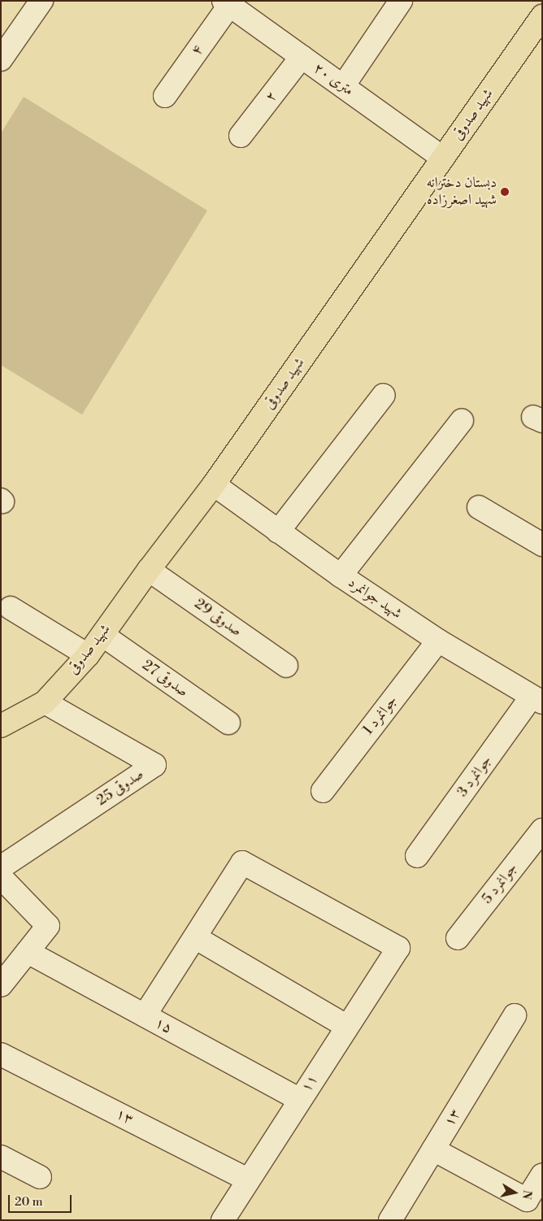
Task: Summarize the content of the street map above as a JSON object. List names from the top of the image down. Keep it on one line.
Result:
{"streets":{"main road":["شهید صدوقی"],"street":["۴","۲۰ متری","۲","شهید جوانمرد","صدوقی 29","صدوقی 27","جوانمرد 1","جوانمرد 3","صدوقی 25","جوانمرد 5","۱۵","۱۱","۱۳"]},"crossings":[["۴","۲۰ متری"],["۲۰ متری","۲"],["۲۰ متری","شهید صدوقی"],["شهید صدوقی","شهید جوانمرد"],["شهید صدوقی","صدوقی 29"],["شهید صدوقی","صدوقی 27"],["شهید صدوقی","صدوقی 25"],["شهید جوانمرد","جوانمرد 1"],["شهید جوانمرد","جوانمرد 3"],["۱۵","۱۱"],["۱۱","۱۳"]],"places":["دبستان دخترانه شهید اصغرزاده"],"scale_bar":"20 m","north":"right"}
